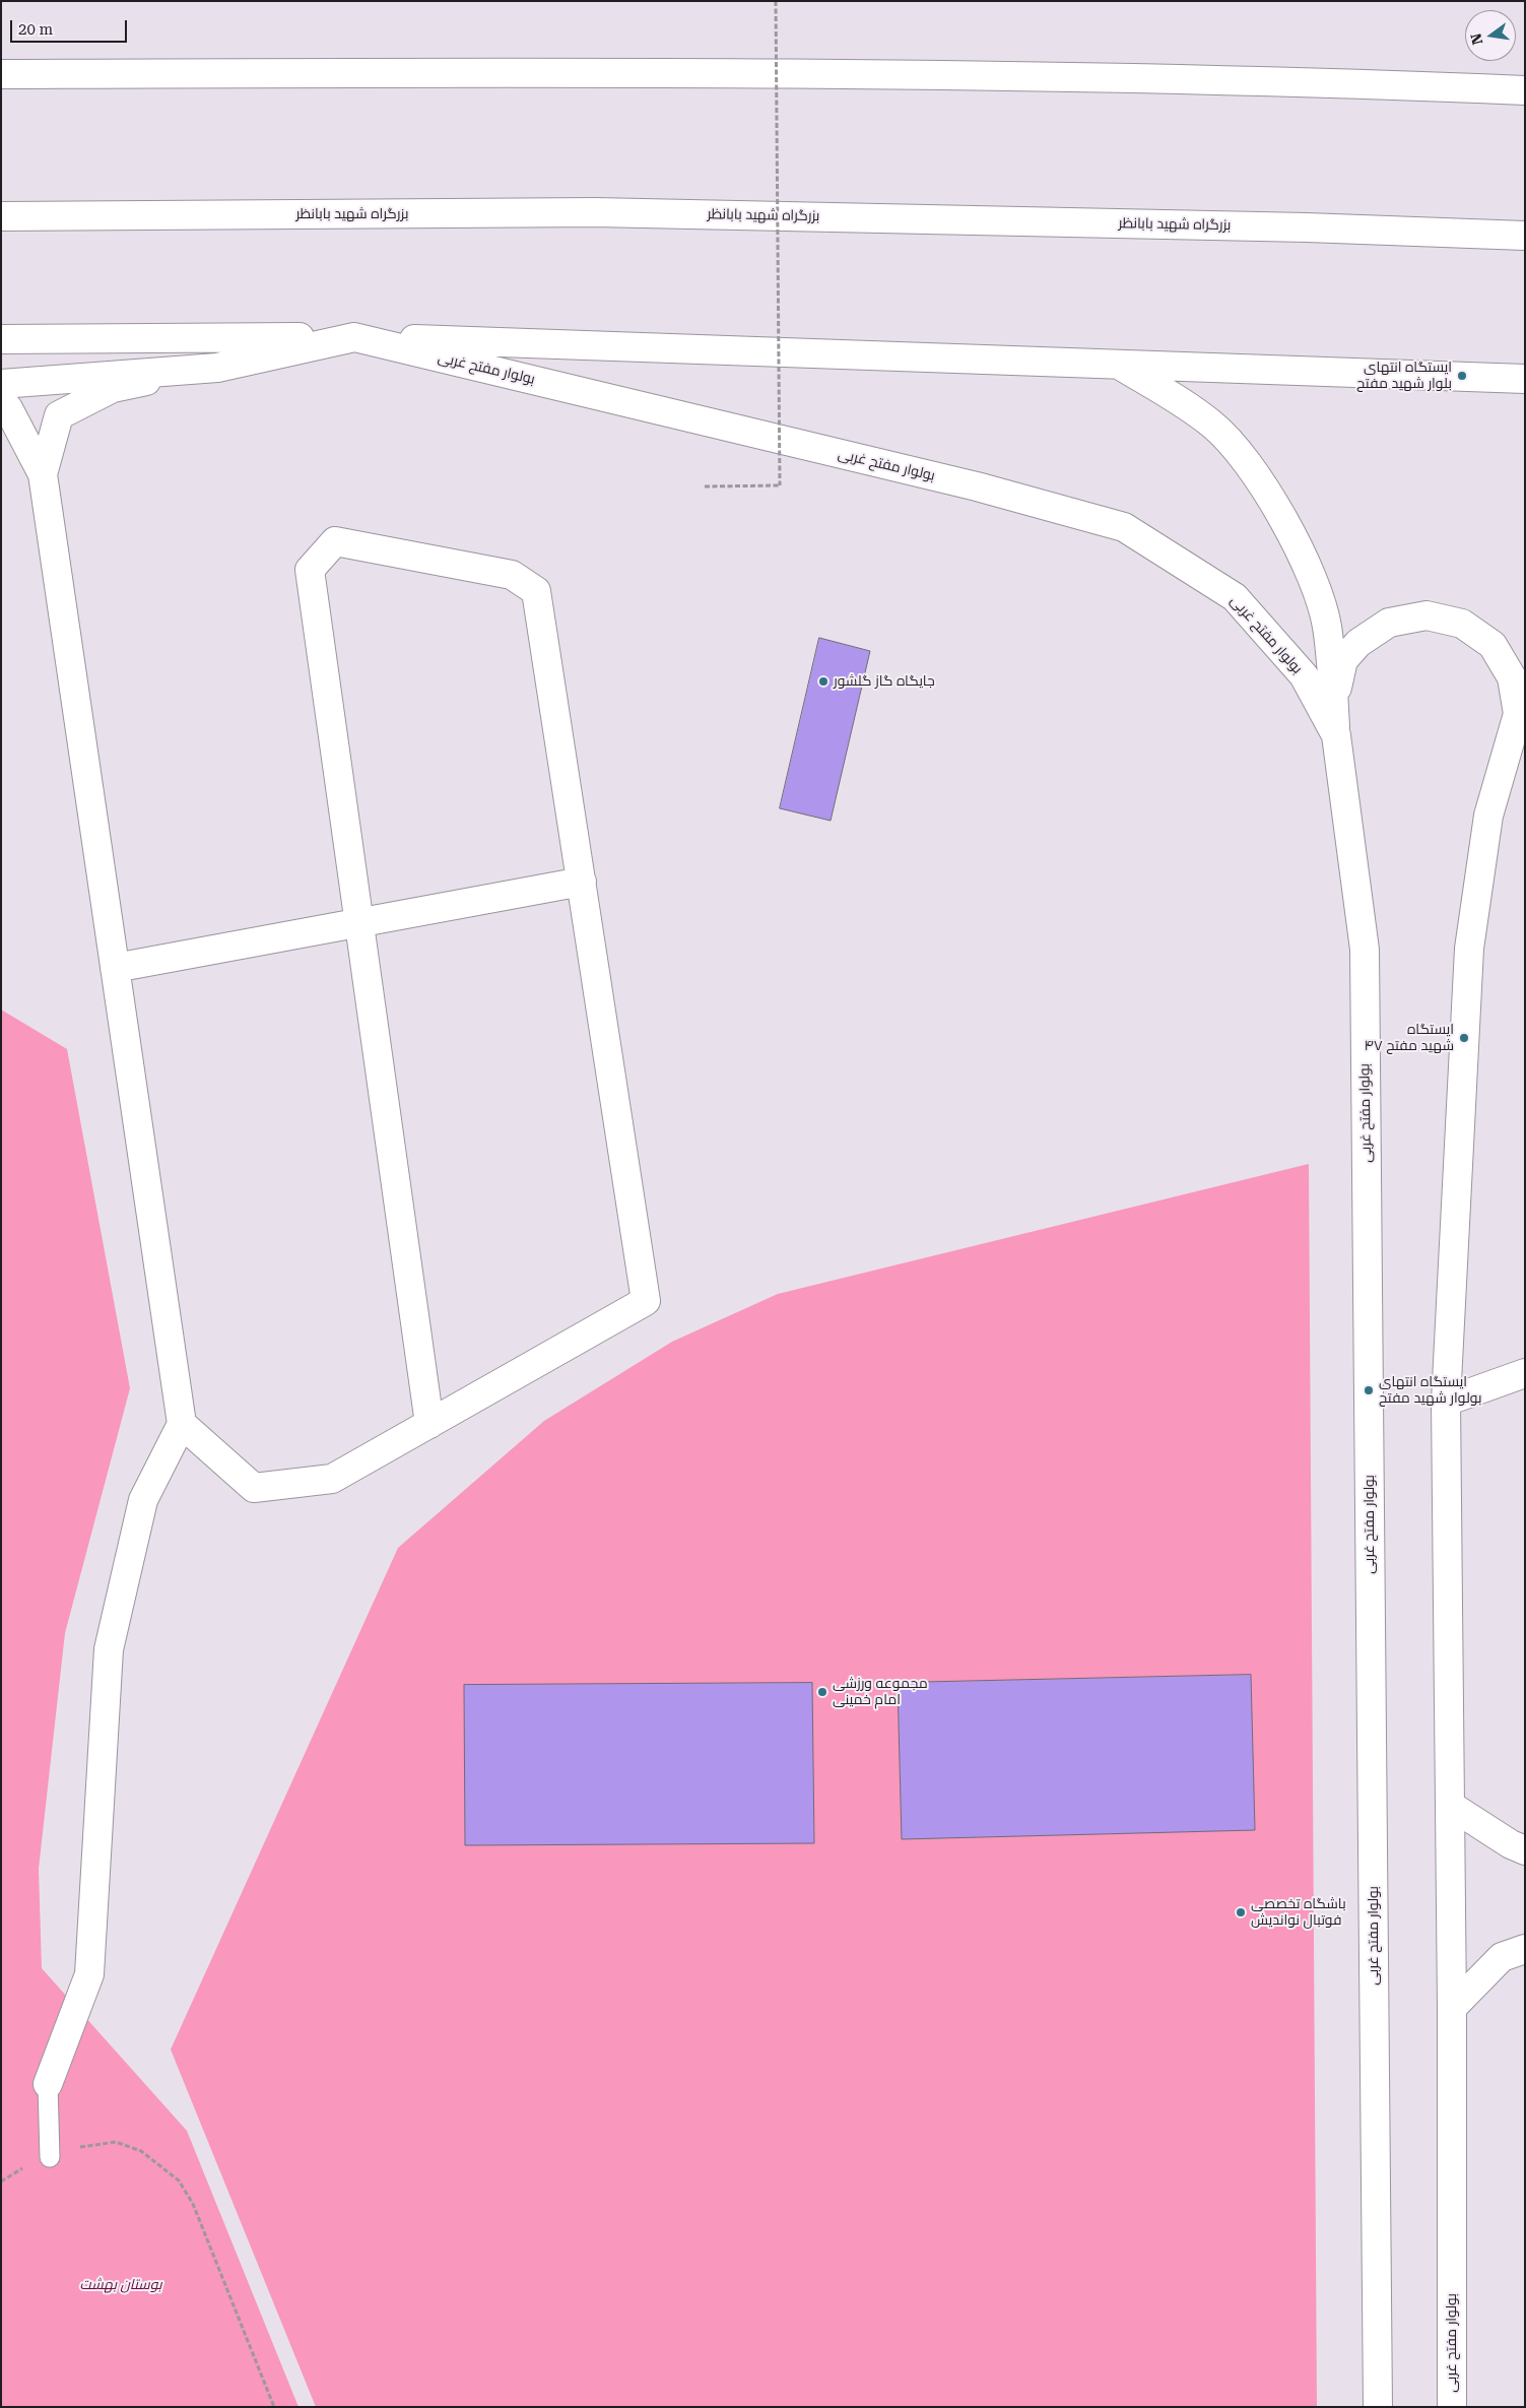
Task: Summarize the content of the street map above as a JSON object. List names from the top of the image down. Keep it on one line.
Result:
{"streets":{"main road":["بزرگراه شهید بابانظر","بولوار مفتح غربی"]},"parks":["بوستان بهشت"],"places":["ایستگاه انتهای بلوار شهید مفتح","جایگاه گاز گلشور","ایستگاه شهید مفتح ۴۷","ایستگاه انتهای بولوار شهید مفتح","مجموعه ورزشی امام خمینی","باشگاه تخصصی فوتبال نواندیش"],"scale_bar":"20 m","north":"left"}
